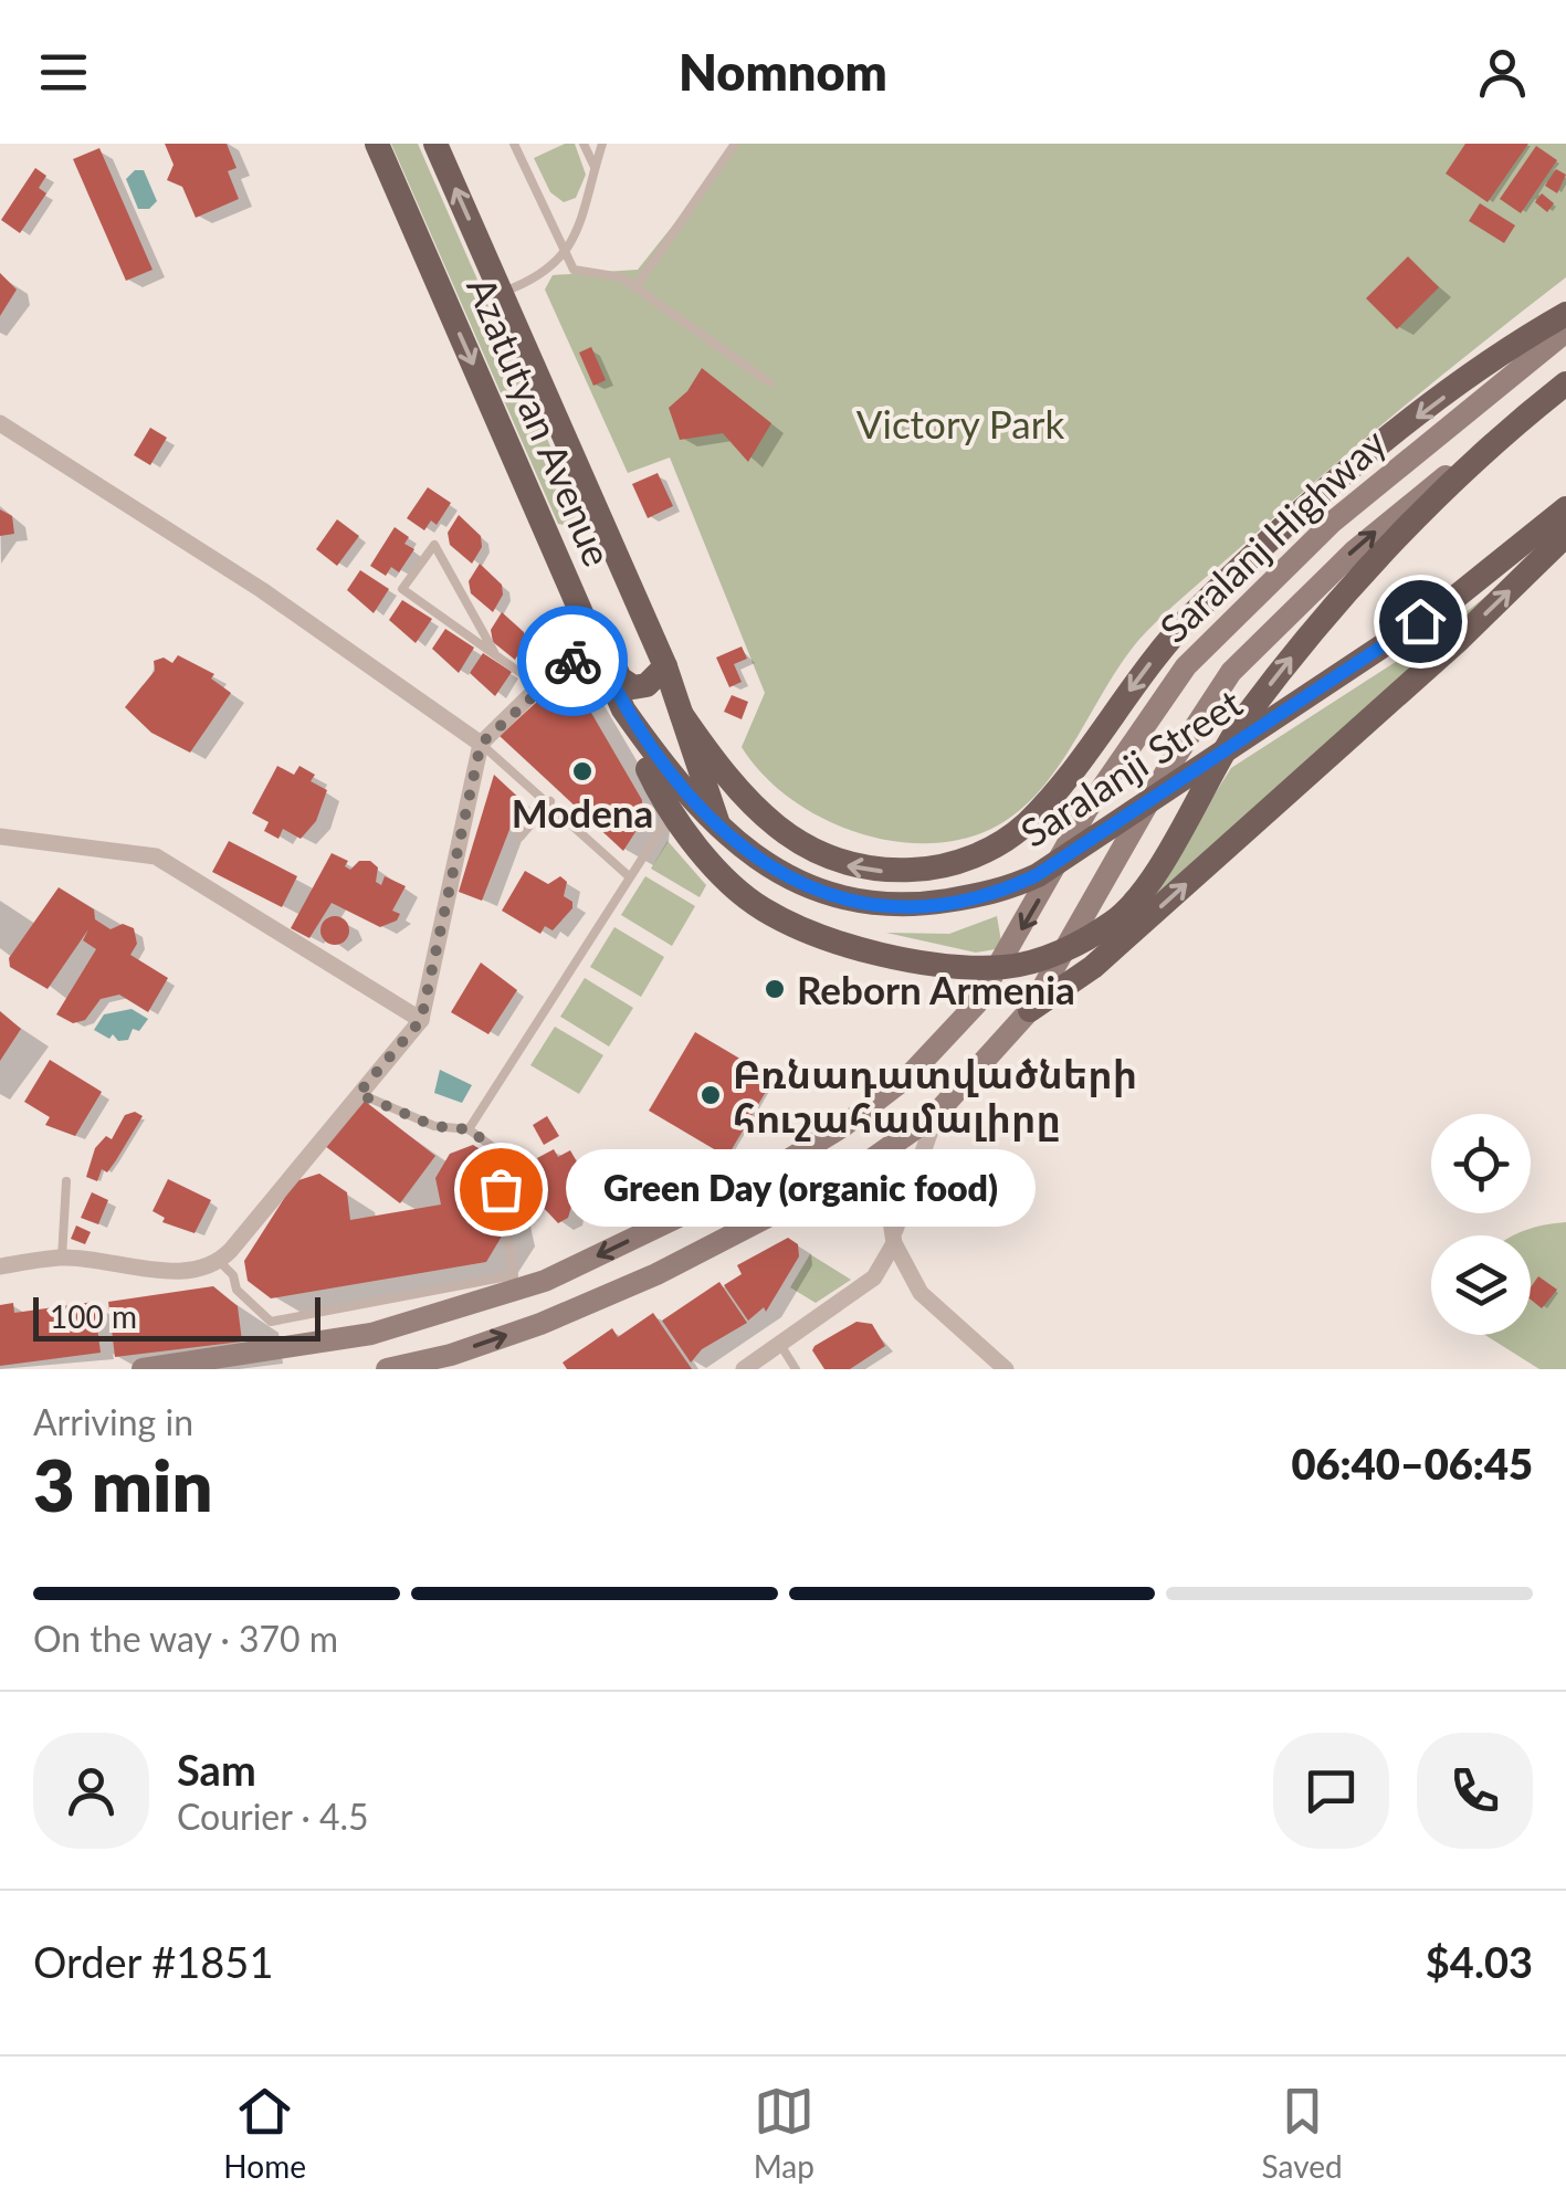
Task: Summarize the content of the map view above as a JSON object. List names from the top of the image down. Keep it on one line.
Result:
{"streets":{"main road":["Azatutyan Avenue","Saralanj Highway","Saralanji Street"]},"crossings":[["Azatutyan Avenue","Saralanji Street"]],"parks":["Victory Park"],"places":["Modena","Reborn Armenia","Բռնադատվածների հուշահամալիրը","Green Day (organic food)"],"scale_bar":"100 m","page":{"header":"Nomnom","bubble":"Green Day (organic food)","scale":"100 m","heading":["3 min","Arriving in","06:40–06:45"],"panel":["Sam","Courier · 4.5","Order #1851","$4.03"],"bar":"On the way · 370 m","tabs":["Home","Map","Saved"]}}
